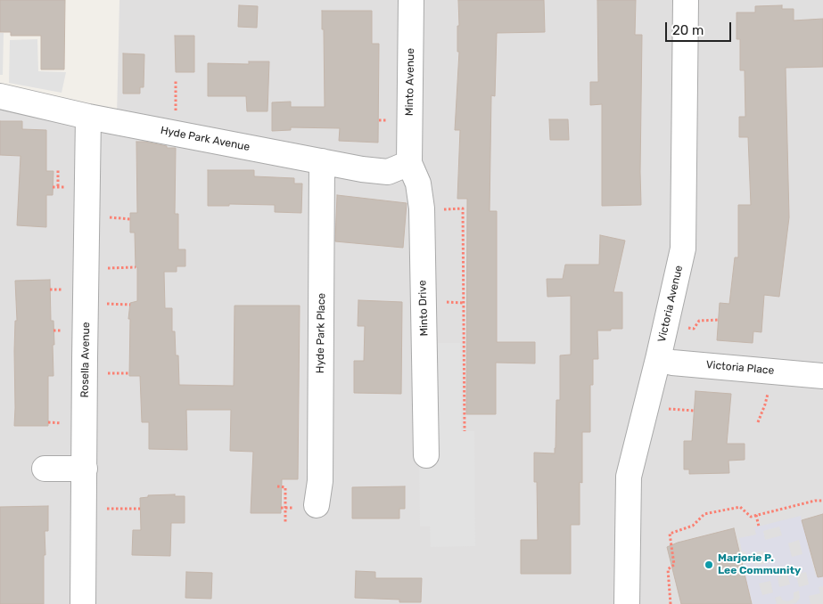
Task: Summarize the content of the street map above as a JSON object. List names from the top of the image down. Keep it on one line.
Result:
{"streets":{"street":["Minto Avenue","Hyde Park Avenue","Victoria Avenue","Minto Drive","Hyde Park Place","Rosella Avenue","Victoria Place"]},"crossings":[["Minto Avenue","Hyde Park Avenue"],["Minto Avenue","Minto Drive"],["Hyde Park Avenue","Minto Drive"],["Hyde Park Avenue","Hyde Park Place"],["Hyde Park Avenue","Rosella Avenue"],["Victoria Avenue","Victoria Place"]],"places":["Marjorie P. Lee Community"],"scale_bar":"20 m"}
